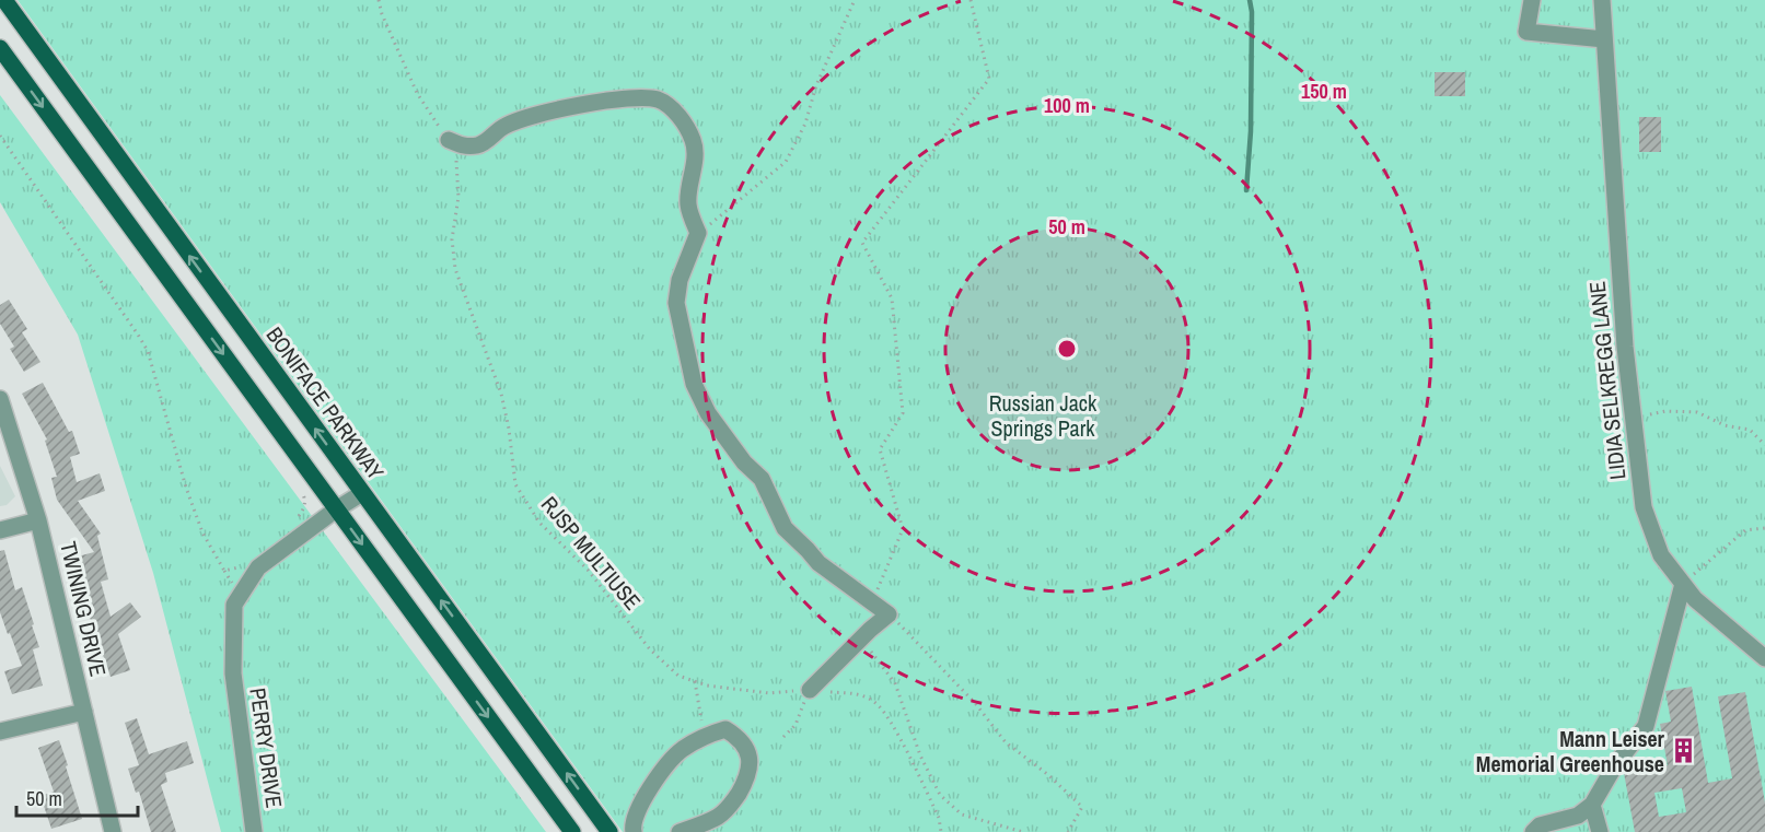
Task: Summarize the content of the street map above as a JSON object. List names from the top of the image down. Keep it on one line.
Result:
{"streets":{"main road":["BONIFACE PARKWAY"],"street":["LIDIA SELKREGG LANE","TWINING DRIVE","PERRY DRIVE"],"path":["RJSP MULTIUSE"]},"crossings":[["BONIFACE PARKWAY","PERRY DRIVE"]],"parks":["Russian Jack Springs Park"],"places":{"building":["Mann Leiser Memorial Greenhouse"]},"scale_bar":"50 m","rings":["150 m","100 m","50 m"]}
